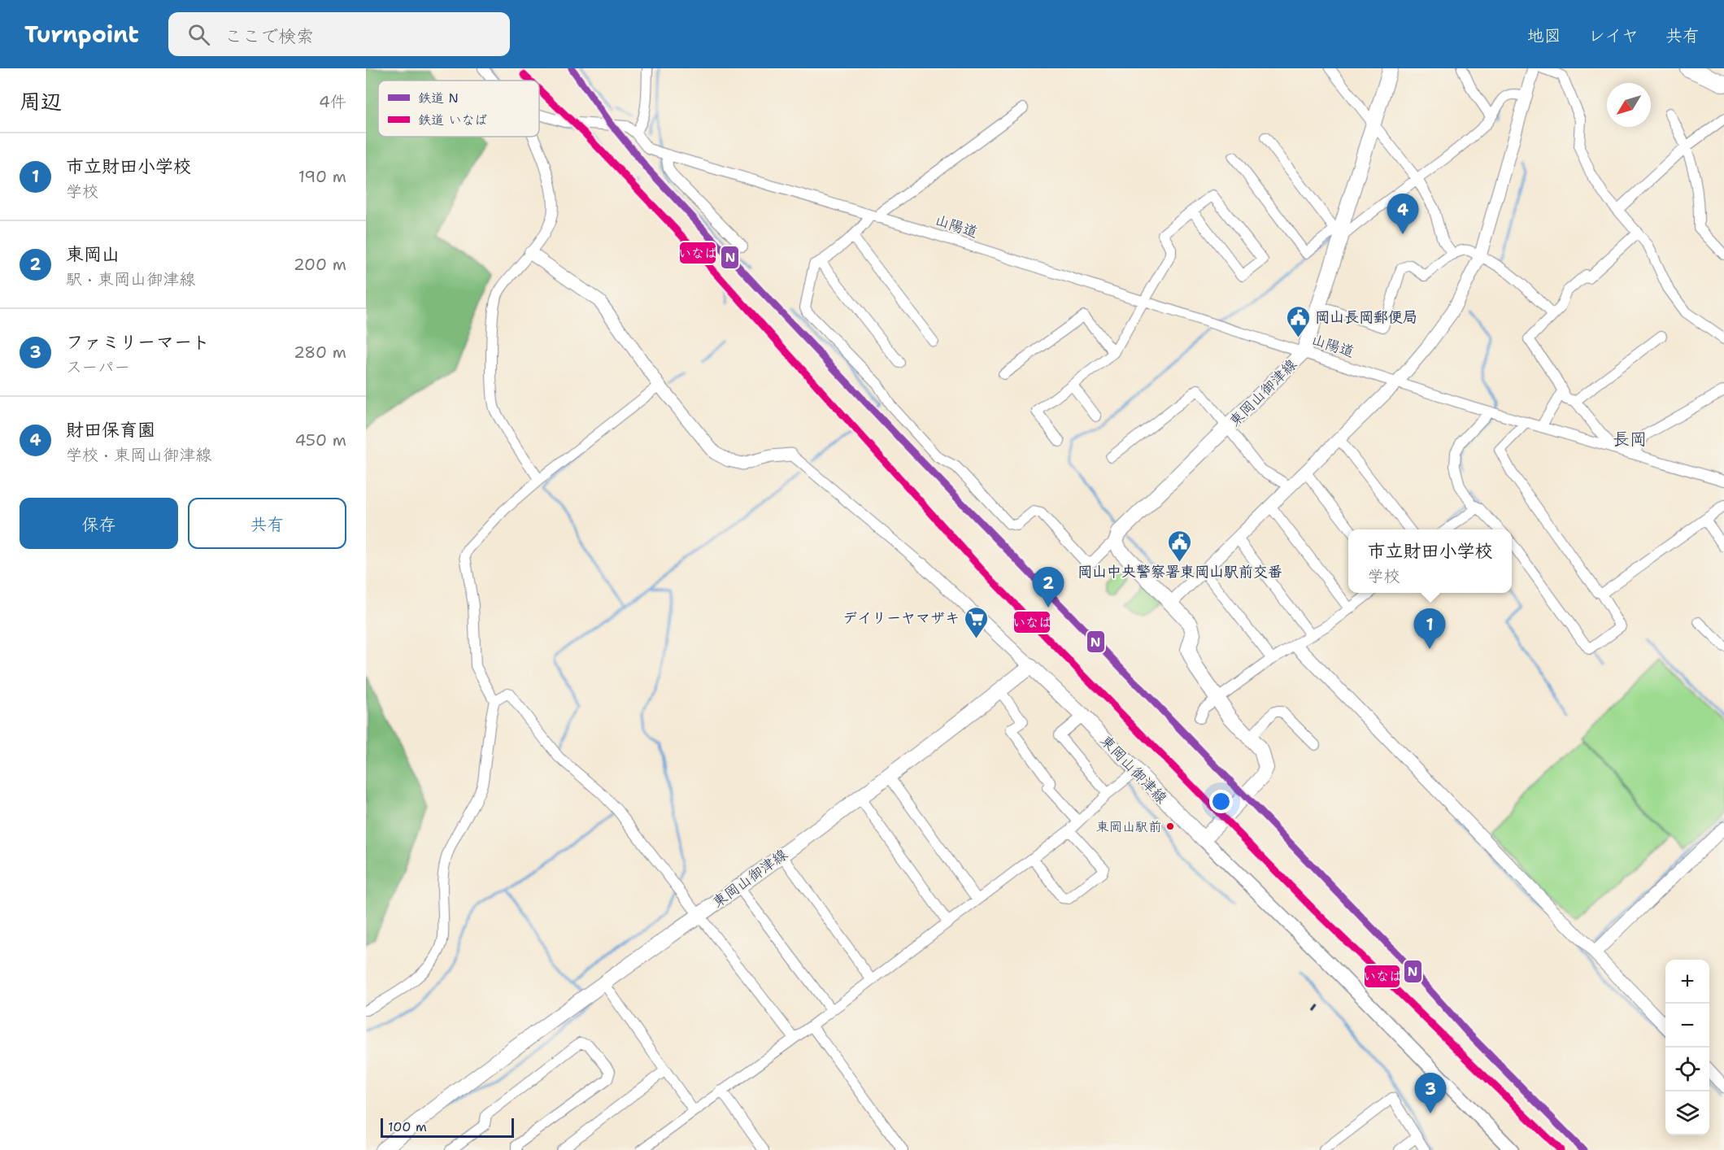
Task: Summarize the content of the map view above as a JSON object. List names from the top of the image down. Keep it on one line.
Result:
{"streets":{"main road":["東岡山御津線"],"street":["山陽道"]},"crossings":[["山陽道","東岡山御津線"]],"districts":["長岡"],"places":{"public building":["岡山長岡郵便局","岡山中央警察署東岡山駅前交番"],"supermarket":["デイリーヤマザキ"],"other":["東岡山駅前"]},"lines":["rail line N","rail line いなば"],"legend":["鉄道 N","鉄道 いなば"],"scale_bar":"100 m","north":"bottom left","page":{"header":"Turnpoint","search":"ここで検索","nav":["地図","レイヤ","共有"],"heading":["周辺","4件"],"list":[{"mark":"1","name":"市立財田小学校","note":"学校","value":"190 m"},{"mark":"2","name":"東岡山","note":"駅 · 東岡山御津線","value":"200 m"},{"mark":"3","name":"ファミリーマート","note":"スーパー","value":"280 m"},{"mark":"4","name":"財田保育園","note":"学校 · 東岡山御津線","value":"450 m"}],"pins":["4","2","1","3"],"buttons":["保存","共有"],"popup":["市立財田小学校","学校"],"map_buttons":["+","−"],"scale":"100 m"}}
